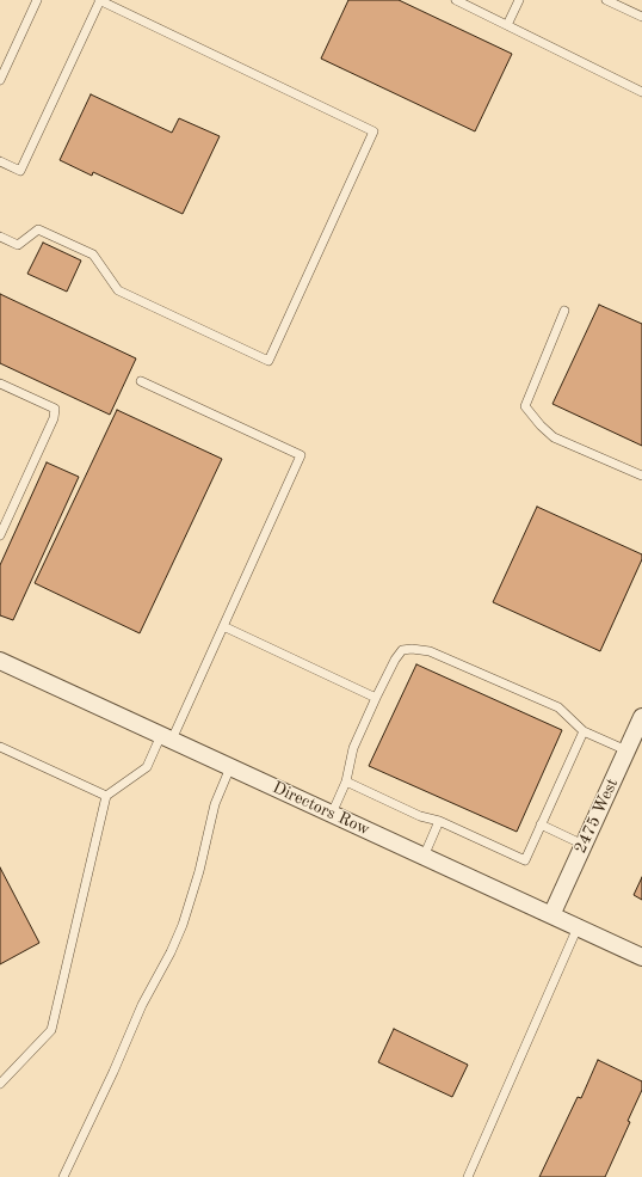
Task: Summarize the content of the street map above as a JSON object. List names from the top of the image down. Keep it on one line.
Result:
{"streets":{"street":["Directors Row","2475 West"]},"crossings":[["Directors Row","2475 West"]]}
